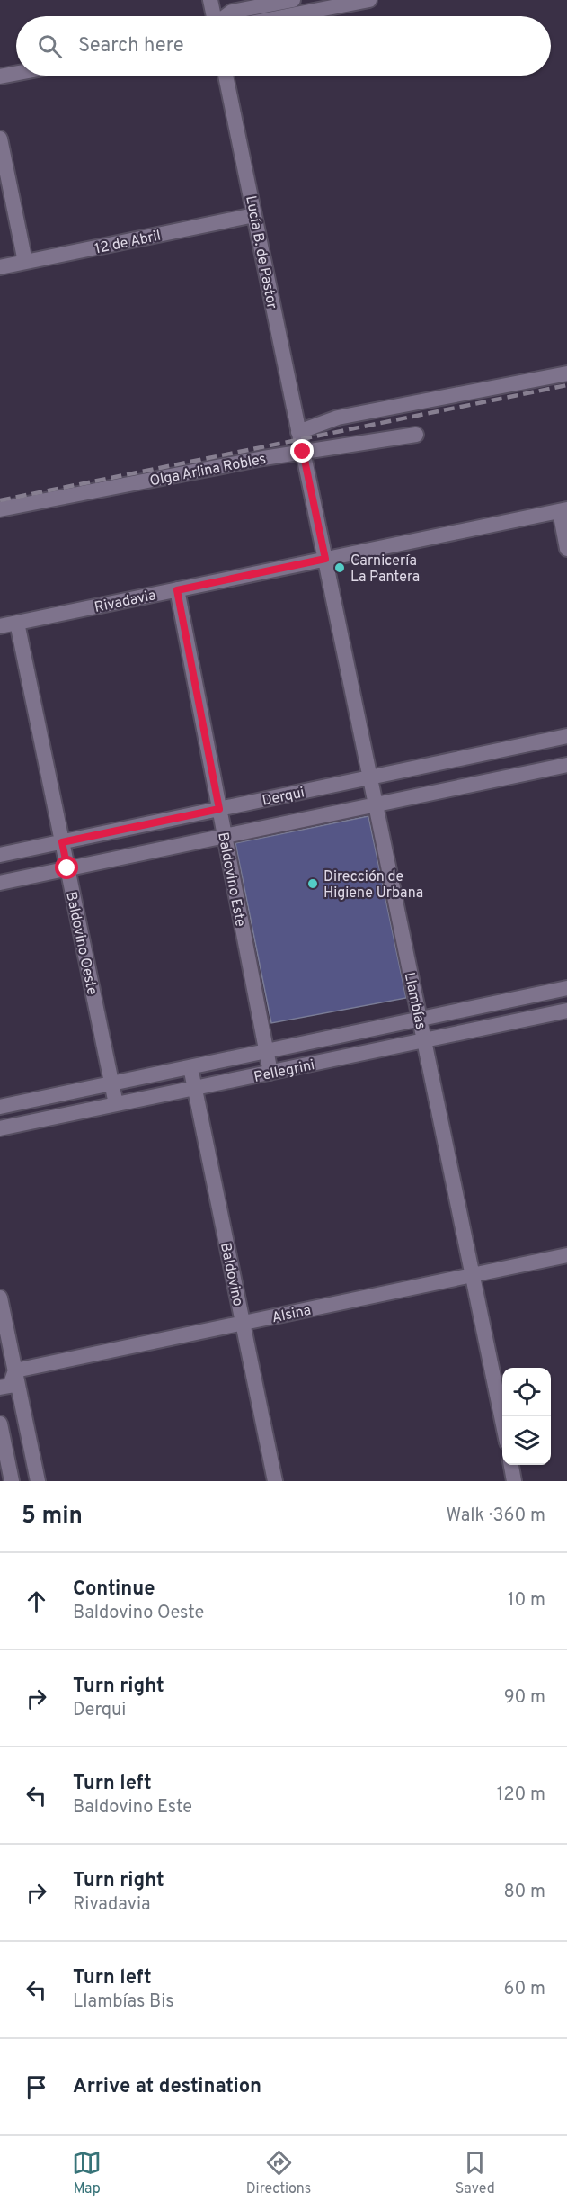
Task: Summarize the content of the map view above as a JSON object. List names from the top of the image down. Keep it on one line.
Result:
{"streets":{"street":["12 de Abril","Lucía B. de Pastor","Olga Arlina Robles","Rivadavia","Derqui","Baldovino Este","Baldovino Oeste","Llambías","Pellegrini","Baldovino","Alsina"]},"crossings":[["12 de Abril","Lucía B. de Pastor"],["Lucía B. de Pastor","Olga Arlina Robles"],["Lucía B. de Pastor","Rivadavia"],["Lucía B. de Pastor","Llambías"],["Rivadavia","Baldovino Este"],["Rivadavia","Baldovino Oeste"],["Rivadavia","Llambías"],["Derqui","Baldovino Este"],["Derqui","Baldovino Oeste"],["Derqui","Llambías"],["Baldovino Este","Pellegrini"],["Baldovino Oeste","Pellegrini"],["Llambías","Pellegrini"],["Llambías","Alsina"],["Pellegrini","Baldovino"],["Baldovino","Alsina"]],"places":["Carnicería La Pantera","Dirección de Higiene Urbana"],"page":{"search":"Search here","heading":["5 min","Walk · 360 m"],"list":[["Continue","Baldovino Oeste","10 m"],["Turn right","Derqui","90 m"],["Turn left","Baldovino Este","120 m"],["Turn right","Rivadavia","80 m"],["Turn left","Llambías Bis","60 m"],"Arrive at destination"],"nav":["Map","Directions","Saved"]}}
